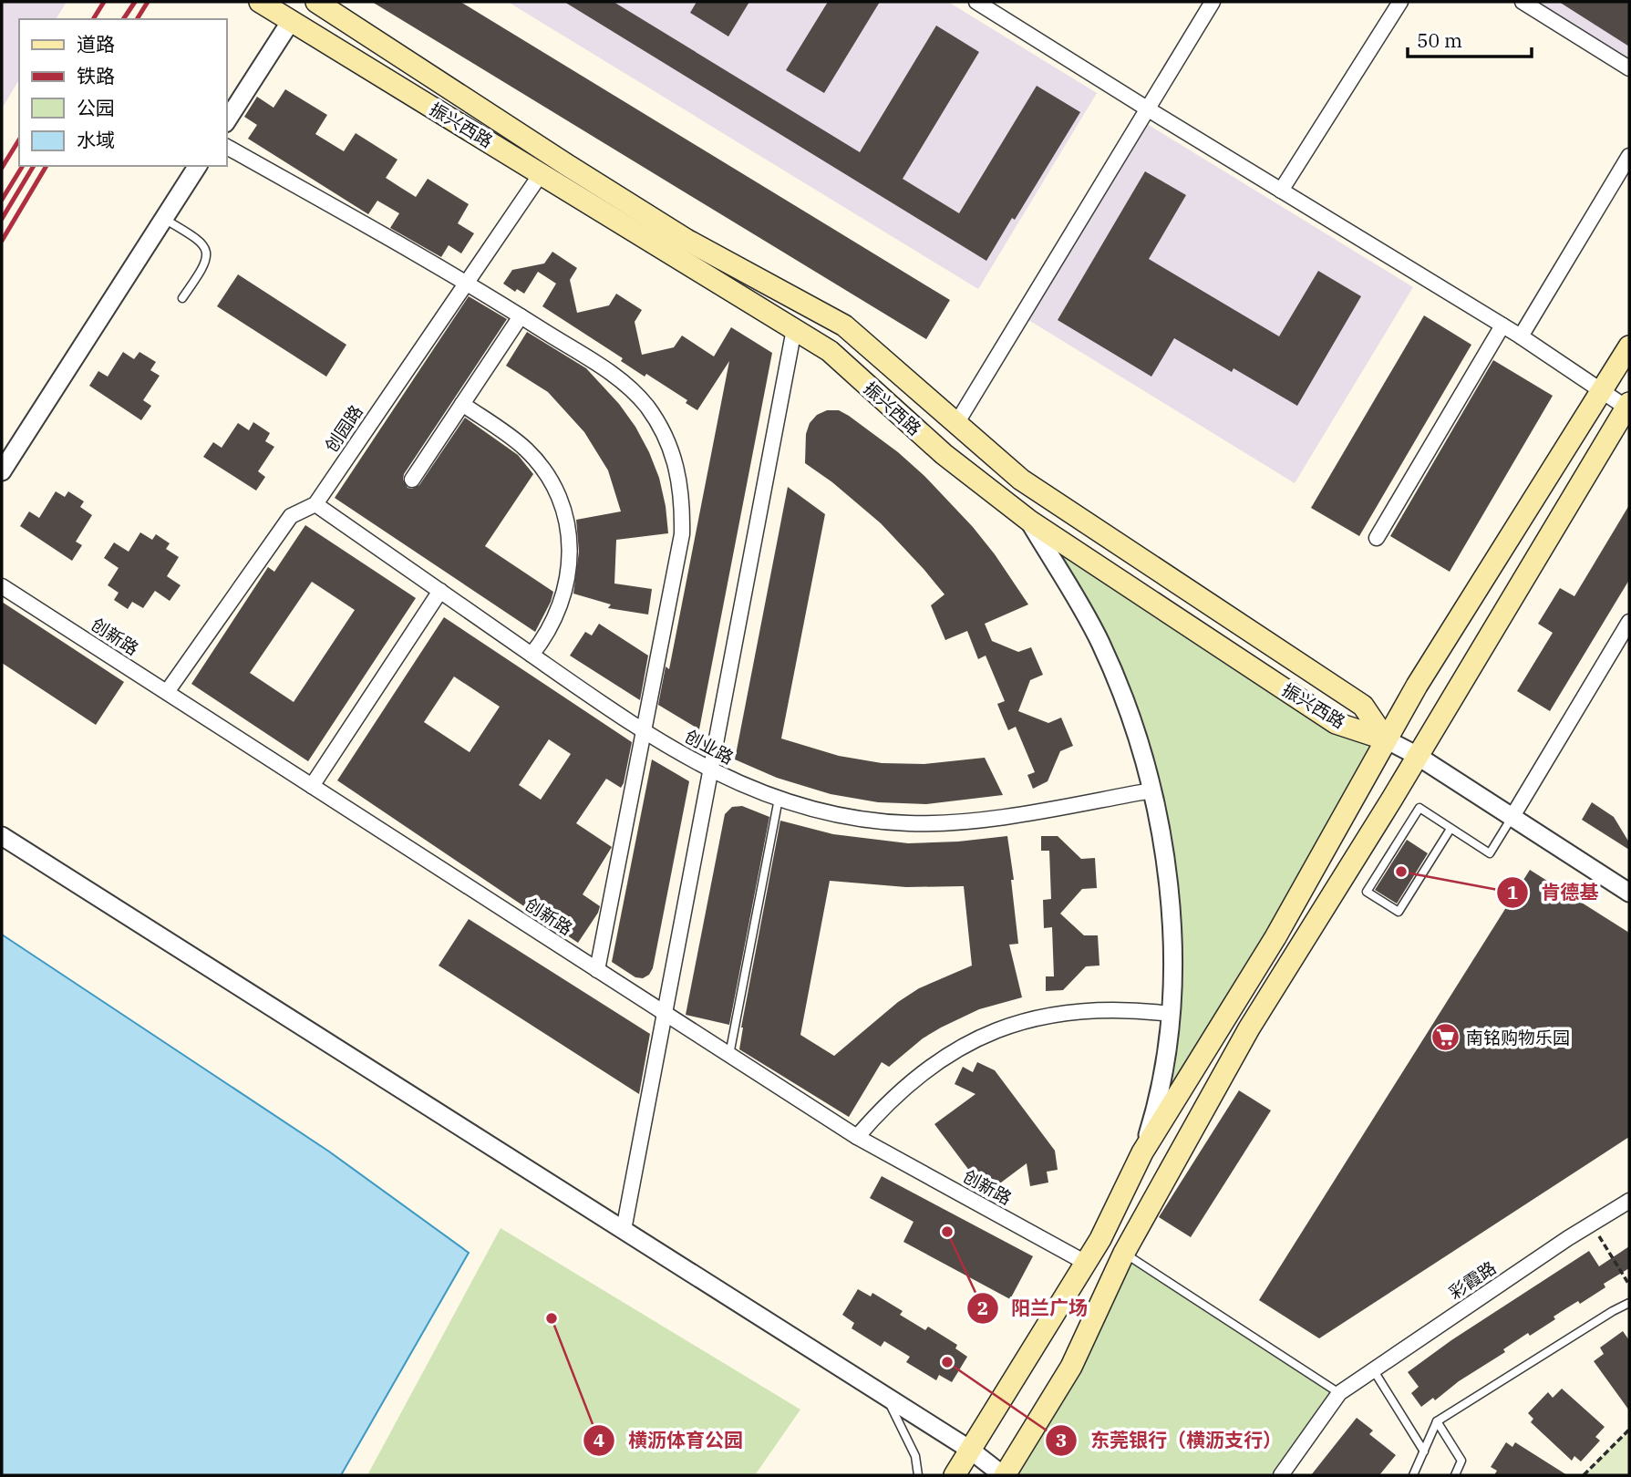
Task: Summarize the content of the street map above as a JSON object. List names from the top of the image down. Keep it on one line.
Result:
{"streets":{"main road":["振兴西路"],"street":["创园路","创新路","创业路","彩霞路"]},"crossings":[["振兴西路","创园路"],["创园路","创新路"],["创园路","创业路"]],"places":{"other":["肯德基","阳兰广场","横沥体育公园","东莞银行（横沥支行）"],"supermarket":["南铭购物乐园"]},"legend":["道路","铁路","公园","水域"],"scale_bar":"50 m"}
